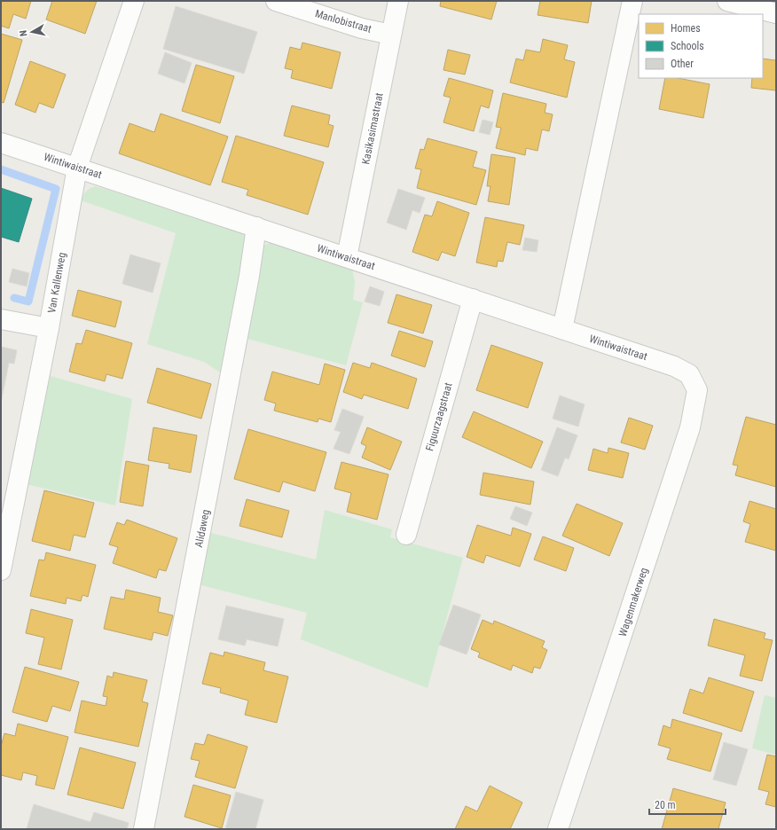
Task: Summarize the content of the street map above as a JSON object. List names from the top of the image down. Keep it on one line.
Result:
{"streets":{"street":["Manlobistraat","Kasikasimastraat","Wintiwaistraat","Van Kallenweg","Figuurzaagstraat","Alidaweg","Wagenmakerweg"]},"crossings":[["Manlobistraat","Kasikasimastraat"],["Kasikasimastraat","Wintiwaistraat"],["Wintiwaistraat","Van Kallenweg"],["Wintiwaistraat","Figuurzaagstraat"],["Wintiwaistraat","Alidaweg"],["Wintiwaistraat","Wagenmakerweg"]],"legend":["Homes","Schools","Other"],"scale_bar":"20 m","north":"left"}
